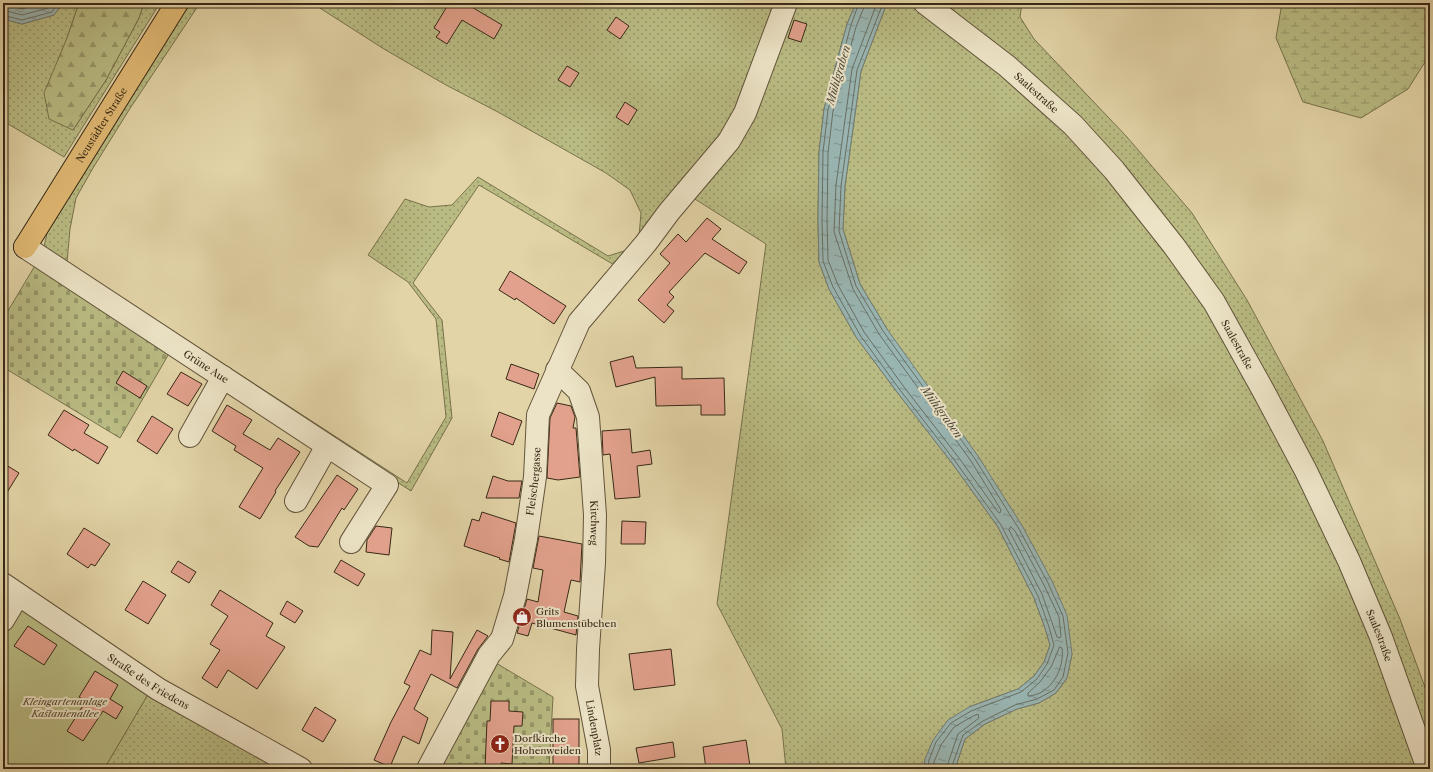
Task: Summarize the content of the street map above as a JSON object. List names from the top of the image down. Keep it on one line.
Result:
{"streets":{"main road":["Neustädter Straße"],"street":["Saalestraße","Grüne Aue","Fleischergasse","Kirchweg","Straße des Friedens","Lindenplatz"]},"crossings":[["Neustädter Straße","Grüne Aue"],["Fleischergasse","Kirchweg"],["Kirchweg","Lindenplatz"]],"water":["Mühlgraben"],"parks":["Kleingartenanlage Kastanienallee"],"places":{"shop":["Grits Blumenstübchen"],"church":["Dorfkirche Hohenweiden"]}}
